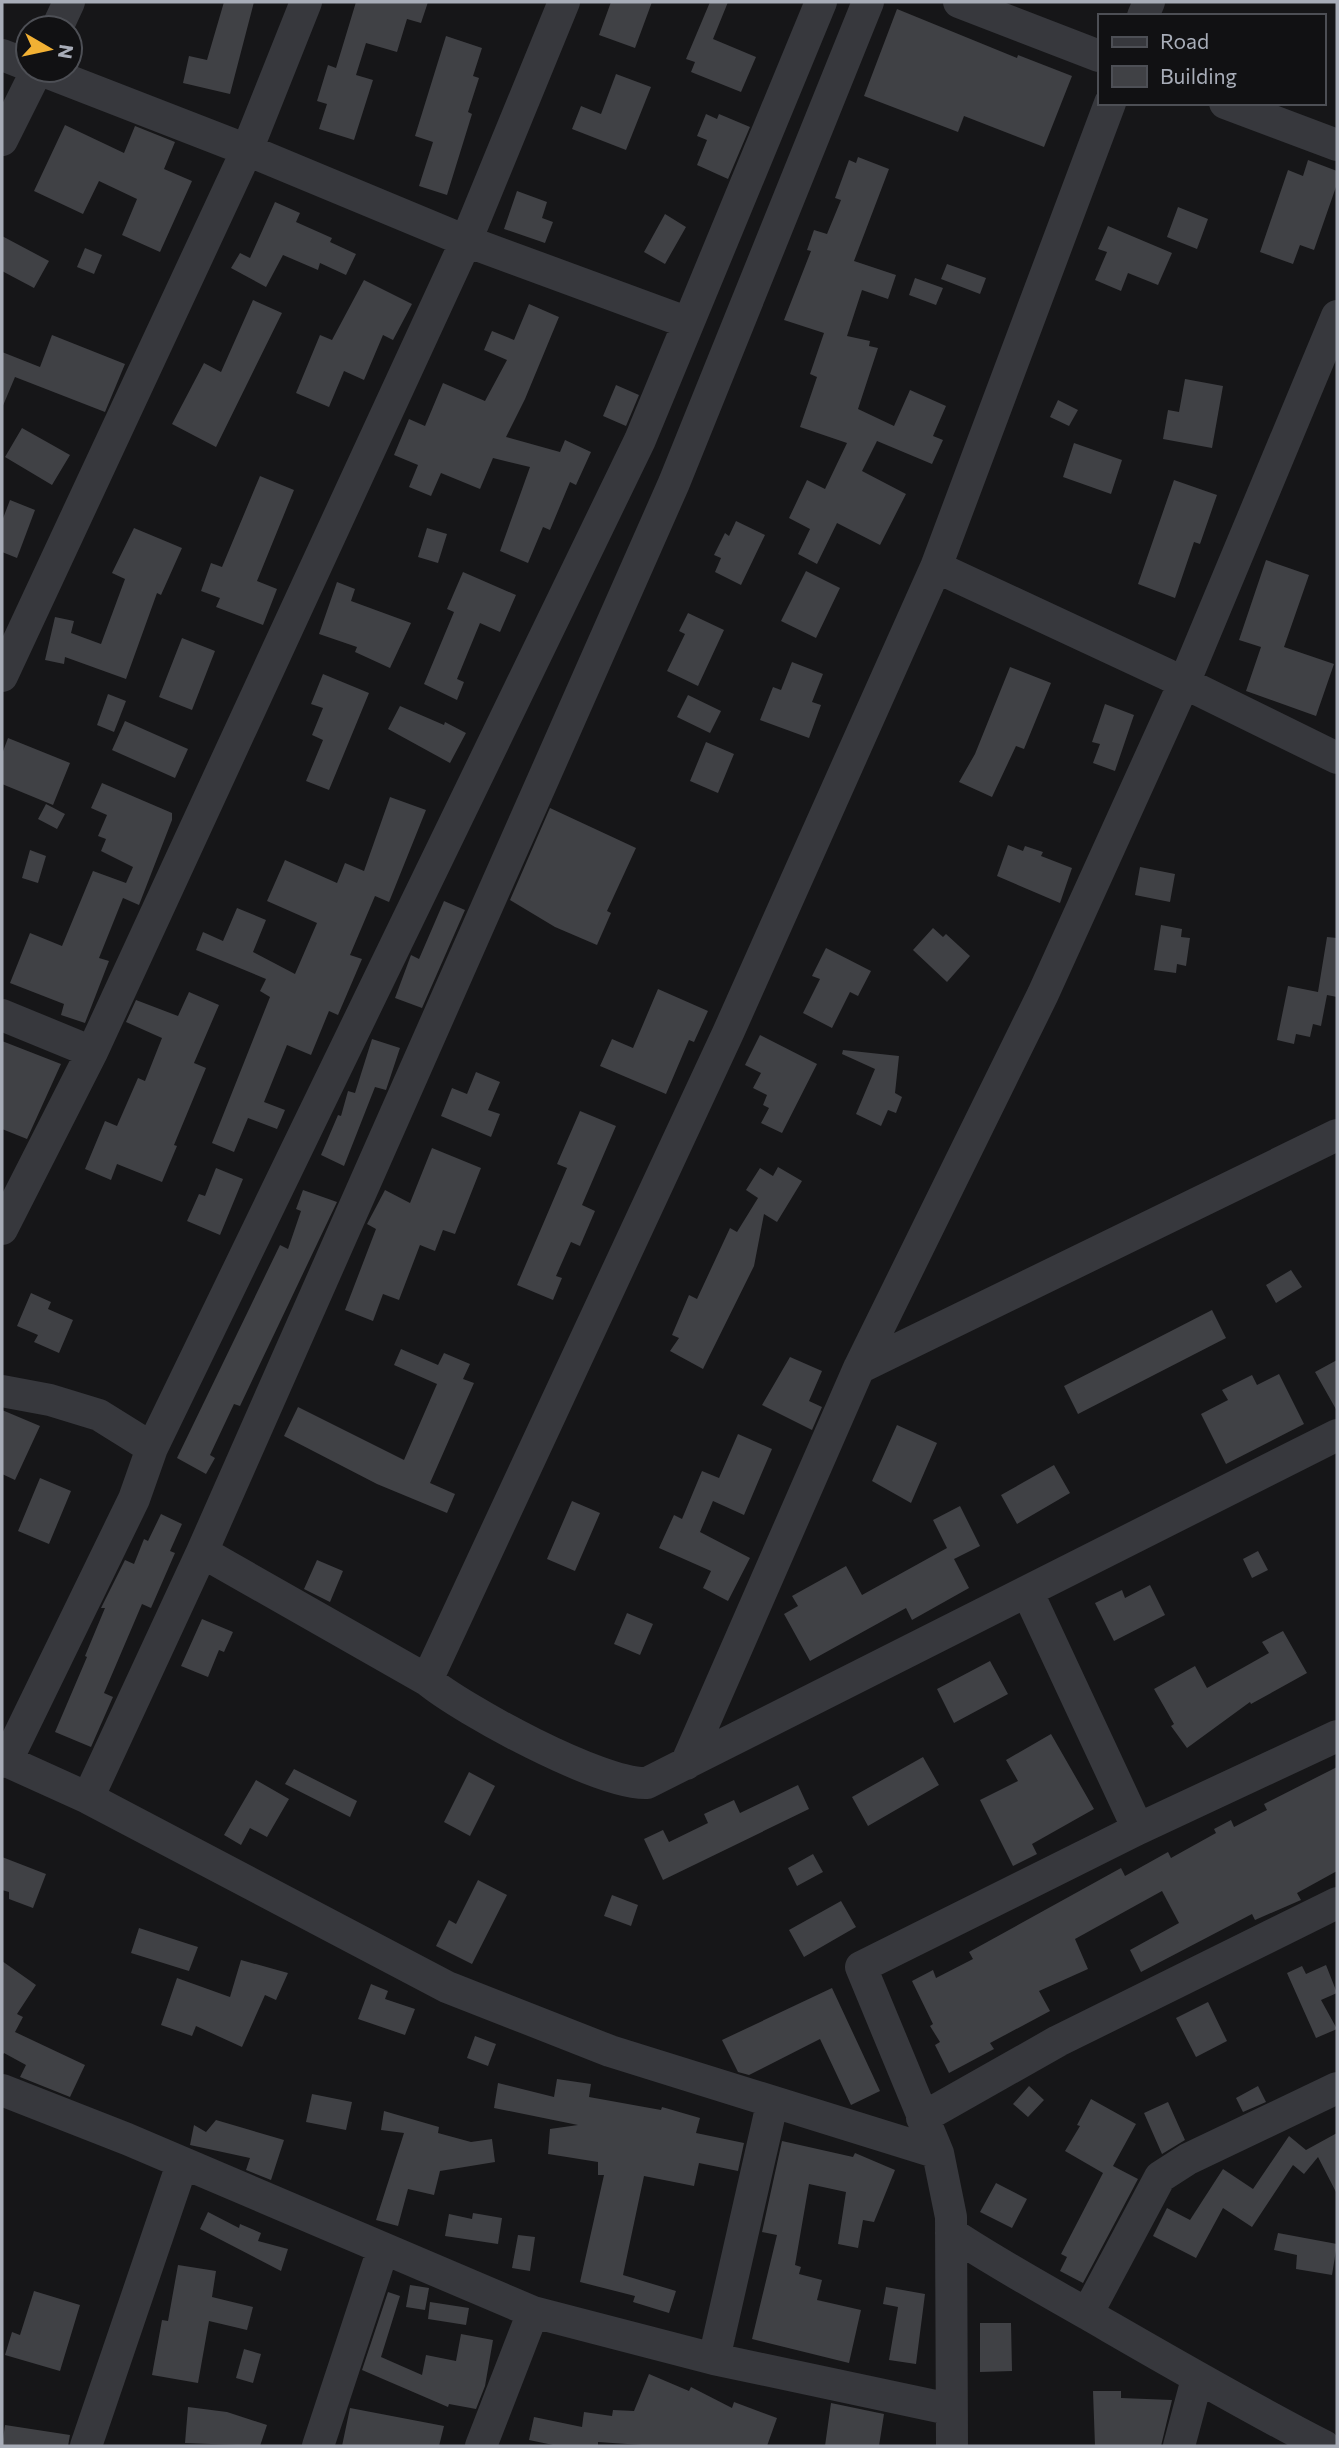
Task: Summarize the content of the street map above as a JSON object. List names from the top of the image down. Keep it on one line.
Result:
{"legend":["Road","Building"],"north":"right"}
